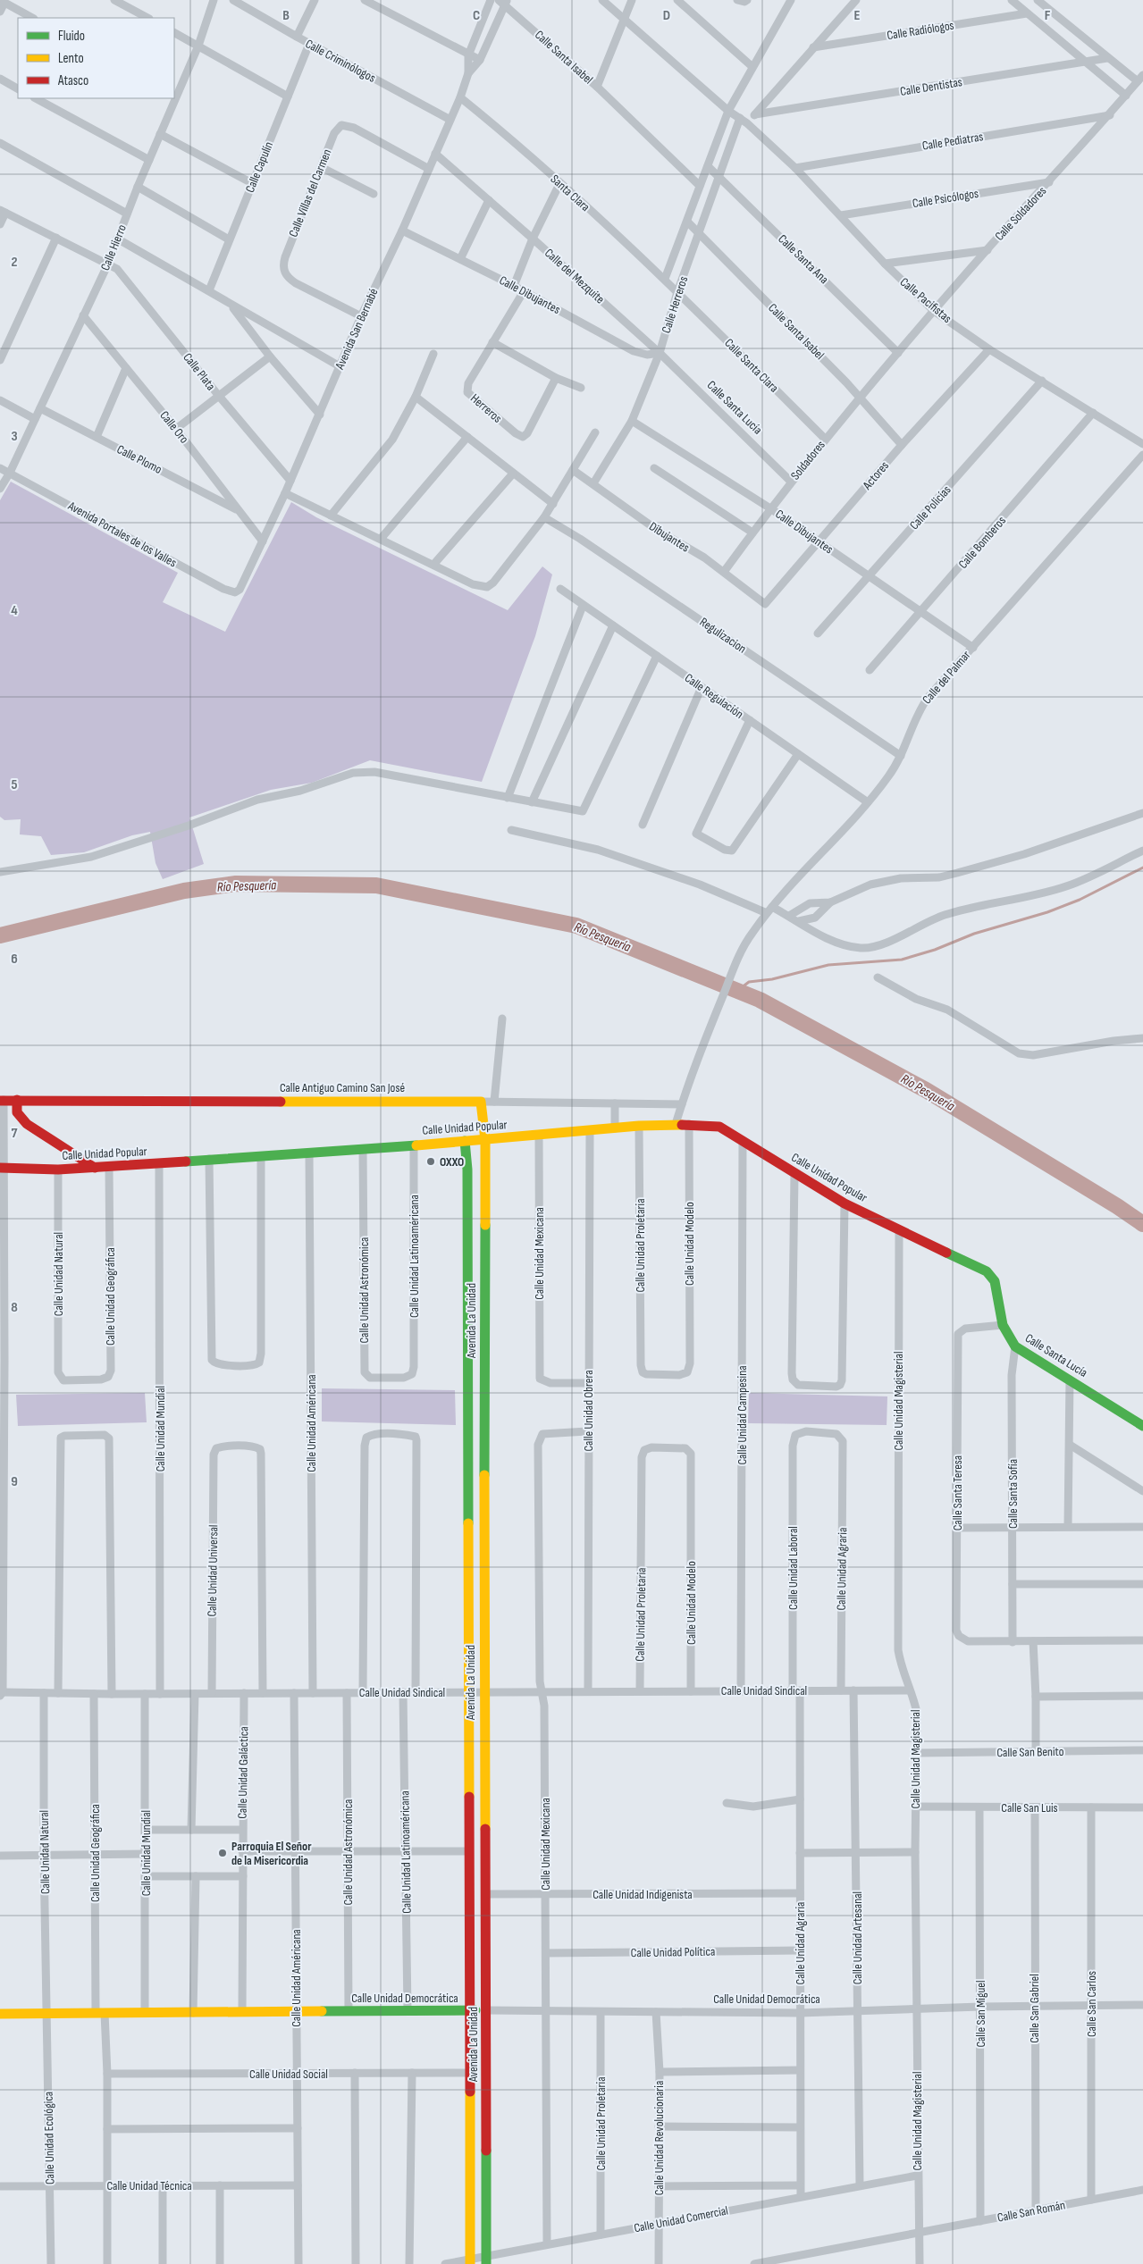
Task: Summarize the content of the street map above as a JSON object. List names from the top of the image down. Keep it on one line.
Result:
{"streets":{"street":["Calle Radiólogos","Calle Santa Isabel","Calle Criminólogos","Calle Dentistas","Calle Pediatras","Calle Capulín","Calle Villas del Carmen","Santa Clara","Calle Psicólogos","Calle Soldadores","Calle Hierro","Calle Santa Ana","Calle del Mezquite","Calle Dibujantes","Calle Pacifistas","Calle Herreros","Avenida San Bernabé","Calle Santa Clara","Calle Plata","Calle Santa Lucía","Herreros","Calle Oro","Calle Plomo","Soldadores","Actores","Calle Policías","Avenida Portales de los Valles","Dibujantes","Calle Bomberos","Regulizacion","Calle del Palmar","Calle Regulación","Calle Antiguo Camino San José","Calle Unidad Popular","Calle Unidad Modelo","Calle Unidad Proletaria","Calle Unidad Mexicana","Calle Unidad Latinoaméricana","Calle Unidad Natural","Calle Unidad Astronómica","Calle Unidad Geográfica","Avenida La Unidad","Calle Unidad Magisterial","Calle Unidad Obrera","Calle Unidad Campesina","Calle Unidad Américana","Calle Unidad Mundial","Calle Santa Teresa","Calle Santa Sofía","Calle Unidad Laboral","Calle Unidad Agraria","Calle Unidad Universal","Calle Unidad Sindical","Calle San Benito","Calle Unidad Galáctica","Calle San Luis","Calle Unidad Indigenista","Calle Unidad Artesanal","Calle Unidad Política","Calle Unidad Democrática","Calle San Carlos","Calle San Gabriel","Calle San Miguel","Calle Unidad Social","Calle Unidad Ecológica","Calle Unidad Revolucionaria","Calle Unidad Técnica","Calle San Román","Calle Unidad Comercial"]},"crossings":[["Calle Santa Isabel","Calle Herreros"],["Calle Santa Isabel","Avenida San Bernabé"],["Calle Santa Isabel","Soldadores"],["Calle Santa Isabel","Actores"],["Calle Criminólogos","Calle Capulín"],["Calle Criminólogos","Avenida San Bernabé"],["Calle Pediatras","Calle Soldadores"],["Calle Pediatras","Calle Pacifistas"],["Calle Villas del Carmen","Avenida San Bernabé"],["Santa Clara","Calle Herreros"],["Santa Clara","Avenida San Bernabé"],["Santa Clara","Calle Santa Clara"],["Calle Psicólogos","Calle Soldadores"],["Calle Psicólogos","Calle Pacifistas"],["Calle Soldadores","Calle Santa Ana"],["Calle Soldadores","Calle Pacifistas"],["Calle Soldadores","Soldadores"],["Calle Hierro","Calle Plata"],["Calle Hierro","Calle Oro"],["Calle Hierro","Calle Plomo"],["Calle Hierro","Avenida Portales de los Valles"],["Calle Santa Ana","Calle Herreros"],["Calle Santa Ana","Soldadores"],["Calle del Mezquite","Calle Dibujantes"],["Calle del Mezquite","Calle Herreros"],["Calle del Mezquite","Avenida San Bernabé"],["Calle del Mezquite","Calle Santa Lucía"],["Calle Dibujantes","Calle Herreros"],["Calle Dibujantes","Avenida San Bernabé"],["Calle Dibujantes","Calle Santa Lucía"],["Calle Dibujantes","Herreros"],["Calle Dibujantes","Soldadores"],["Calle Dibujantes","Actores"],["Calle Dibujantes","Calle Policías"],["Calle Dibujantes","Calle Bomberos"],["Calle Dibujantes","Calle del Palmar"],["Calle Pacifistas","Calle Herreros"],["Calle Pacifistas","Actores"],["Calle Pacifistas","Calle Policías"],["Calle Pacifistas","Calle Bomberos"],["Calle Herreros","Calle Santa Clara"],["Calle Herreros","Calle Santa Lucía"],["Calle Herreros","Dibujantes"],["Avenida San Bernabé","Calle Plata"],["Avenida San Bernabé","Calle Oro"],["Avenida San Bernabé","Avenida Portales de los Valles"],["Calle Santa Clara","Soldadores"],["Calle Santa Lucía","Soldadores"],["Calle Santa Lucía","Calle Unidad Popular"],["Calle Santa Lucía","Calle Unidad Magisterial"],["Calle Santa Lucía","Calle Santa Teresa"],["Calle Santa Lucía","Calle Santa Sofía"],["Calle Oro","Calle Plomo"],["Soldadores","Dibujantes"],["Actores","Dibujantes"],["Regulizacion","Calle del Palmar"],["Calle del Palmar","Calle Regulación"],["Calle del Palmar","Calle Antiguo Camino San José"],["Calle del Palmar","Calle Unidad Popular"],["Calle Antiguo Camino San José","Avenida La Unidad"],["Calle Unidad Popular","Calle Unidad Modelo"],["Calle Unidad Popular","Calle Unidad Proletaria"],["Calle Unidad Popular","Calle Unidad Mexicana"],["Calle Unidad Popular","Calle Unidad Latinoaméricana"],["Calle Unidad Popular","Calle Unidad Natural"],["Calle Unidad Popular","Calle Unidad Astronómica"],["Calle Unidad Popular","Calle Unidad Geográfica"],["Calle Unidad Popular","Avenida La Unidad"],["Calle Unidad Popular","Calle Unidad Magisterial"],["Calle Unidad Popular","Calle Unidad Obrera"],["Calle Unidad Popular","Calle Unidad Campesina"],["Calle Unidad Popular","Calle Unidad Américana"],["Calle Unidad Popular","Calle Unidad Mundial"],["Calle Unidad Modelo","Calle Unidad Proletaria"],["Calle Unidad Modelo","Calle Unidad Sindical"],["Calle Unidad Proletaria","Calle Unidad Sindical"],["Calle Unidad Proletaria","Calle Unidad Democrática"],["Calle Unidad Proletaria","Calle Unidad Comercial"],["Calle Unidad Mexicana","Calle Unidad Obrera"],["Calle Unidad Mexicana","Calle Unidad Sindical"],["Calle Unidad Mexicana","Calle Unidad Indigenista"],["Calle Unidad Mexicana","Calle Unidad Política"],["Calle Unidad Mexicana","Calle Unidad Democrática"],["Calle Unidad Mexicana","Calle Unidad Comercial"],["Calle Unidad Latinoaméricana","Calle Unidad Astronómica"],["Calle Unidad Latinoaméricana","Calle Unidad Sindical"],["Calle Unidad Latinoaméricana","Calle Unidad Democrática"],["Calle Unidad Natural","Calle Unidad Geográfica"],["Calle Unidad Natural","Calle Unidad Sindical"],["Calle Unidad Natural","Calle Unidad Democrática"],["Calle Unidad Natural","Calle Unidad Ecológica"],["Calle Unidad Astronómica","Calle Unidad Sindical"],["Calle Unidad Astronómica","Calle Unidad Democrática"],["Calle Unidad Geográfica","Calle Unidad Sindical"],["Calle Unidad Geográfica","Calle Unidad Democrática"],["Calle Unidad Geográfica","Calle Unidad Social"],["Calle Unidad Geográfica","Calle Unidad Técnica"],["Avenida La Unidad","Calle Unidad Sindical"],["Avenida La Unidad","Calle Unidad Indigenista"],["Avenida La Unidad","Calle Unidad Democrática"],["Avenida La Unidad","Calle Unidad Social"],["Avenida La Unidad","Calle Unidad Comercial"],["Calle Unidad Magisterial","Calle Unidad Sindical"],["Calle Unidad Magisterial","Calle San Benito"],["Calle Unidad Magisterial","Calle San Luis"],["Calle Unidad Magisterial","Calle Unidad Democrática"],["Calle Unidad Magisterial","Calle San Román"],["Calle Unidad Magisterial","Calle Unidad Comercial"],["Calle Unidad Obrera","Calle Unidad Sindical"],["Calle Unidad Campesina","Calle Unidad Sindical"],["Calle Unidad Américana","Calle Unidad Sindical"],["Calle Unidad Américana","Calle Unidad Democrática"],["Calle Unidad Américana","Calle Unidad Social"],["Calle Unidad Américana","Calle Unidad Técnica"],["Calle Unidad Mundial","Calle Unidad Sindical"],["Calle Unidad Mundial","Calle Unidad Democrática"],["Calle Santa Teresa","Calle Santa Sofía"],["Calle Unidad Laboral","Calle Unidad Agraria"],["Calle Unidad Laboral","Calle Unidad Sindical"],["Calle Unidad Agraria","Calle Unidad Sindical"],["Calle Unidad Agraria","Calle Unidad Indigenista"],["Calle Unidad Agraria","Calle Unidad Política"],["Calle Unidad Agraria","Calle Unidad Democrática"],["Calle Unidad Agraria","Calle Unidad Comercial"],["Calle Unidad Universal","Calle Unidad Sindical"],["Calle Unidad Sindical","Calle Unidad Galáctica"],["Calle Unidad Sindical","Calle Unidad Artesanal"],["Calle Unidad Galáctica","Calle Unidad Democrática"],["Calle San Luis","Calle San Carlos"],["Calle San Luis","Calle San Gabriel"],["Calle San Luis","Calle San Miguel"],["Calle Unidad Artesanal","Calle Unidad Democrática"],["Calle Unidad Artesanal","Calle Unidad Comercial"],["Calle Unidad Democrática","Calle San Carlos"],["Calle Unidad Democrática","Calle San Gabriel"],["Calle Unidad Democrática","Calle San Miguel"],["Calle Unidad Democrática","Calle Unidad Ecológica"],["Calle Unidad Democrática","Calle Unidad Revolucionaria"],["Calle San Carlos","Calle San Román"],["Calle San Gabriel","Calle San Román"],["Calle San Miguel","Calle San Román"],["Calle Unidad Ecológica","Calle Unidad Técnica"],["Calle Unidad Revolucionaria","Calle Unidad Comercial"]],"water":["Río Pesquería"],"places":["OXXO","Parroquia El Señor de la Misericordia"],"legend":["Fluido","Lento","Atasco"],"grid":{"columns":["B","C","D","E","F"],"rows":["2","3","4","5","6","7","8","9"]}}
